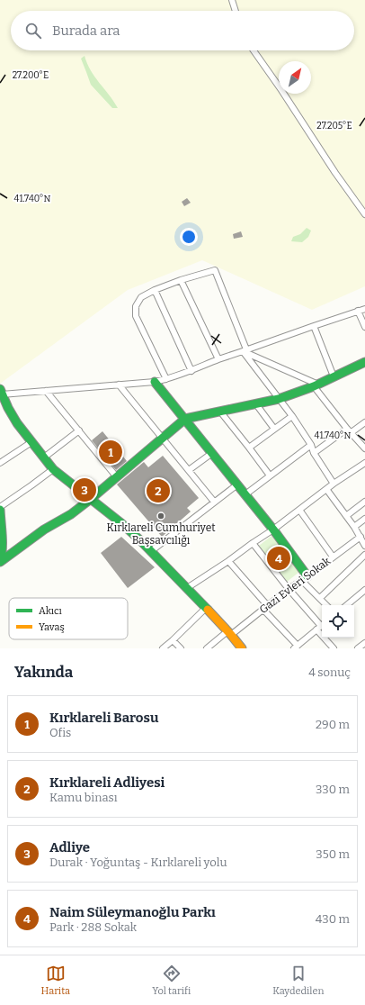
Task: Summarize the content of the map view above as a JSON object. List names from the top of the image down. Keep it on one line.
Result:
{"streets":{"street":["Gazi Evleri Sokak"]},"places":["Kırklareli Cumhuriyet Başsavcılığı"],"legend":["Akıcı","Yavaş"],"north":"top right","page":{"search":"Burada ara","pins":["1","3","2","4"],"heading":["Yakında","4 sonuç"],"list":[{"mark":"1","name":"Kırklareli Barosu","note":"Ofis","value":"290 m"},{"mark":"2","name":"Kırklareli Adliyesi","note":"Kamu binası","value":"330 m"},{"mark":"3","name":"Adliye","note":"Durak · Yoğuntaş - Kırklareli yolu","value":"350 m"},{"mark":"4","name":"Naim Süleymanoğlu Parkı","note":"Park · 288 Sokak","value":"430 m"}],"nav":["Harita","Yol tarifi","Kaydedilen"]},"coordinates":["27.200°E","27.205°E","41.740°N"]}
